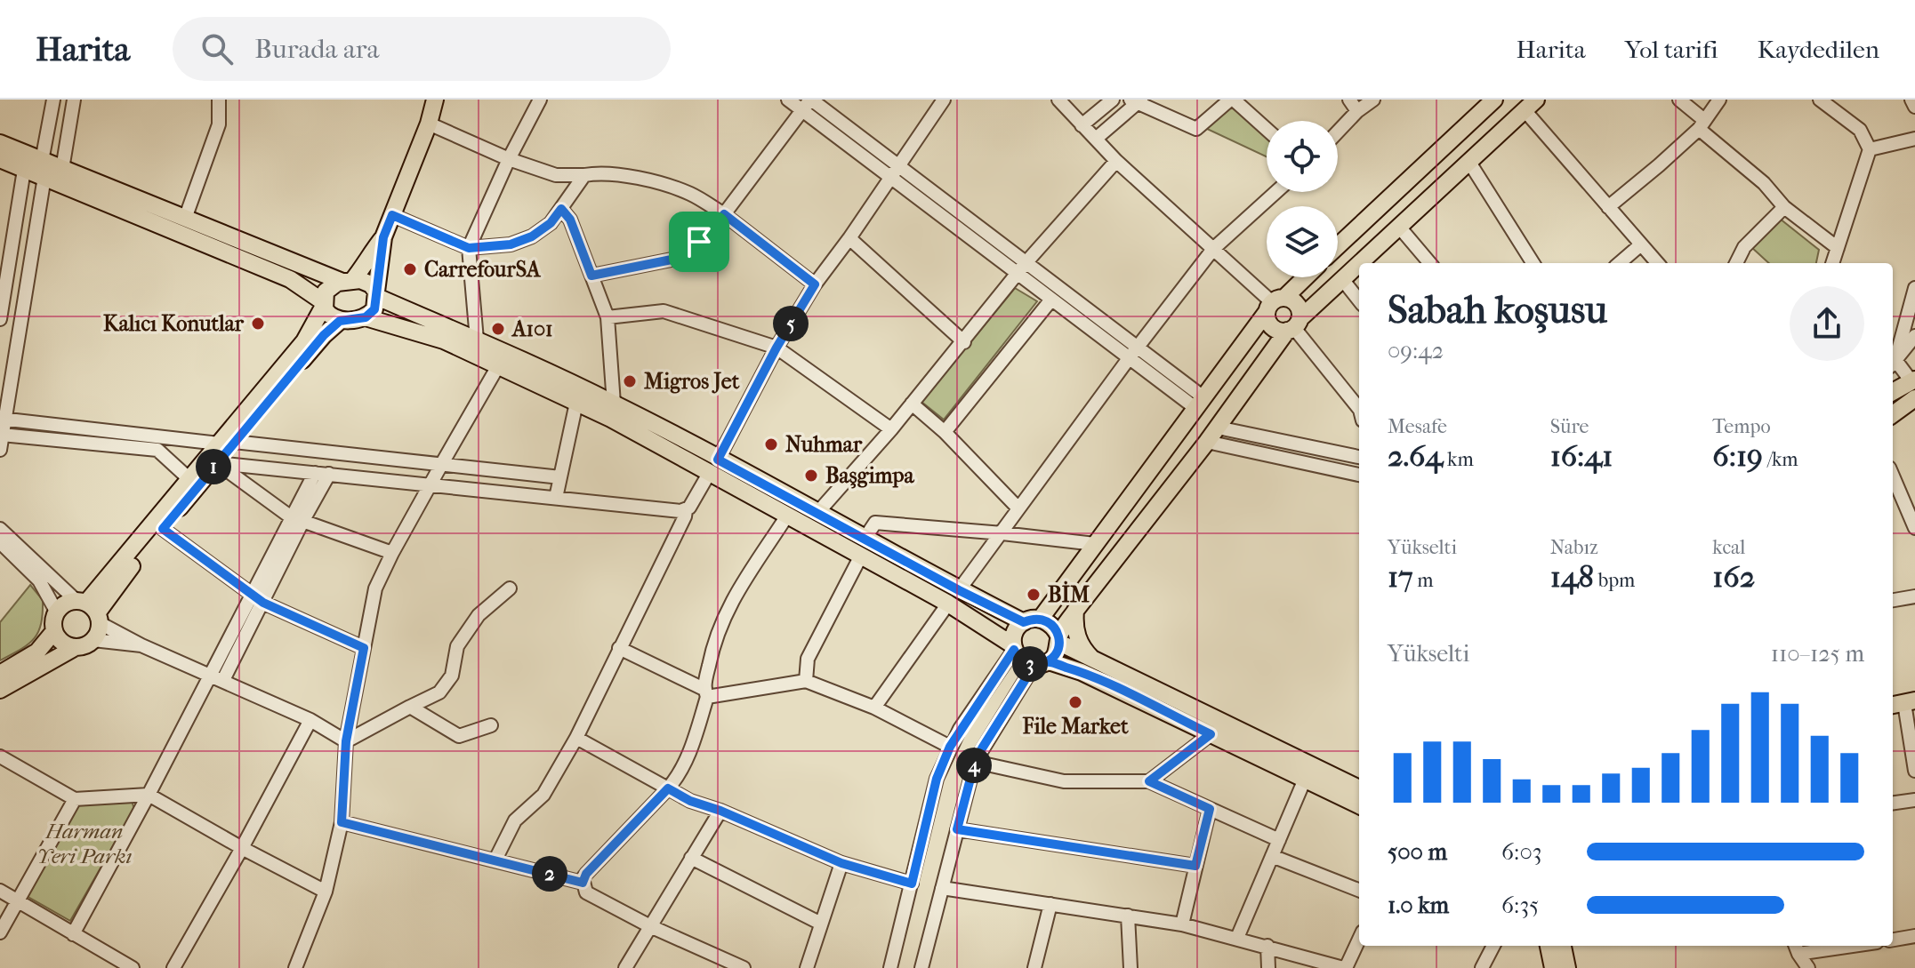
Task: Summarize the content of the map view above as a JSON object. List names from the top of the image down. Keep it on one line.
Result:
{"parks":["Harman Yeri Parkı"],"places":["CarrefourSA","Kalıcı Konutlar","A101","Migros Jet","Nuhmar","Başgimpa","BİM","File Market"],"page":{"header":"Harita","search":"Burada ara","nav":["Harita","Yol tarifi","Kaydedilen"],"heading":["Sabah koşusu","09:42"],"pins":["5","1","3","4","2"],"stats":[["Mesafe","2.64 km"],["Süre","16:41"],["Tempo","6:19 /km"],["Yükselti","17 m"],["Nabız","148 bpm"],["kcal","162"]],"chart":["Yükselti","110–125 m"],"list":[{"name":"500 m","note":"6:03"},{"name":"1.0 km","note":"6:35"}]}}
